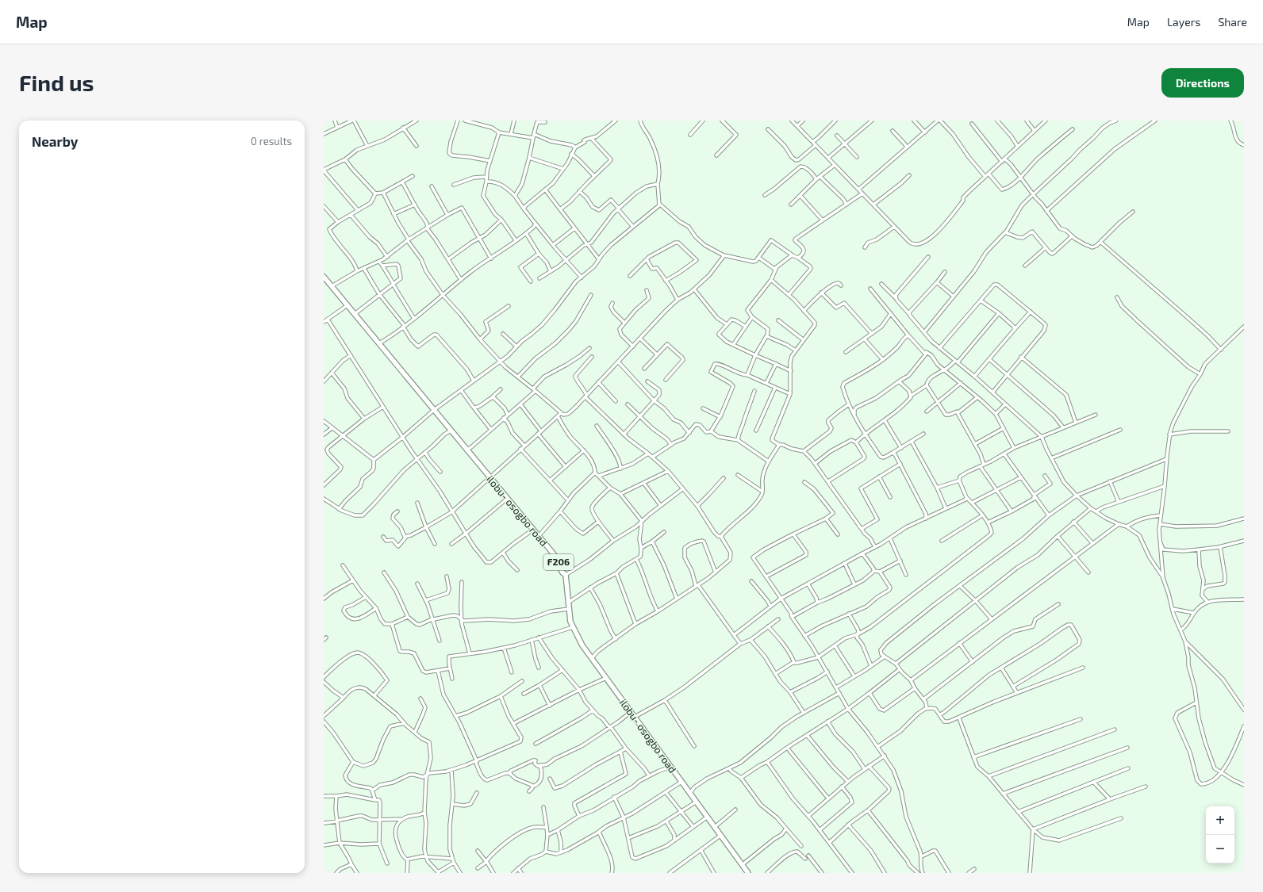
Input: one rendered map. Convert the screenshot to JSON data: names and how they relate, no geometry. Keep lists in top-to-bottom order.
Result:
{
  "streets": {
    "main road": ["ilobu- osogbo road", "F206"]
  },
  "page": {
    "header": "Map",
    "nav": ["Map", "Layers", "Share"],
    "buttons": "Directions",
    "title": "Find us",
    "heading": ["Nearby", "0 results"],
    "map_buttons": ["+", "−"]
  }
}
